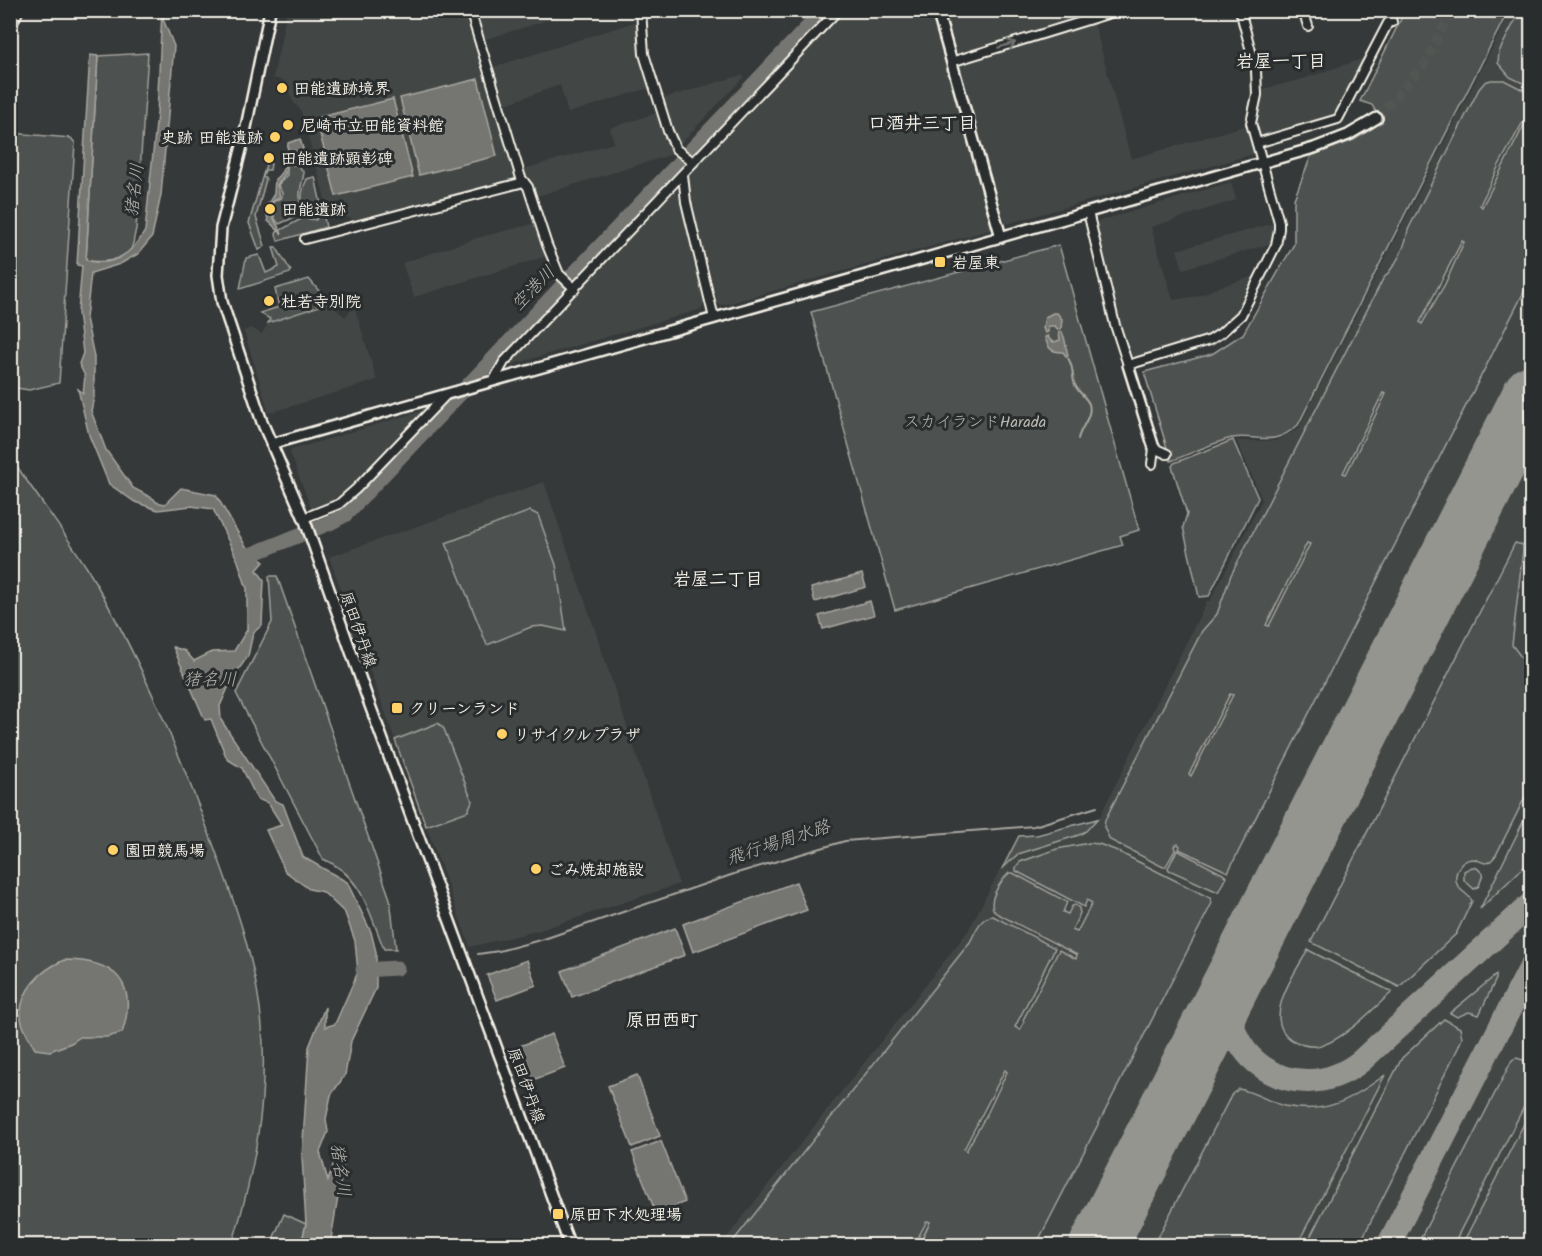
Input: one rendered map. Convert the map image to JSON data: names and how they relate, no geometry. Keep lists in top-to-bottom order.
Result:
{
  "streets": {
    "street": ["原田伊丹線"]
  },
  "districts": [
    "岩屋一丁目",
    "口酒井三丁目",
    "岩屋二丁目",
    "原田西町"
  ],
  "water": ["猪名川", "空港川", "飛行場周水路"],
  "parks": ["スカイランドHarada"],
  "places": {
    "other": [
      "田能遺跡境界",
      "尼崎市立田能資料館",
      "史跡 田能遺跡",
      "田能遺跡顕彰碑",
      "田能遺跡",
      "杜若寺別院",
      "リサイクルプラザ",
      "園田競馬場",
      "ごみ焼却施設"
    ],
    "transit": ["岩屋東", "クリーンランド", "原田下水処理場"]
  }
}
